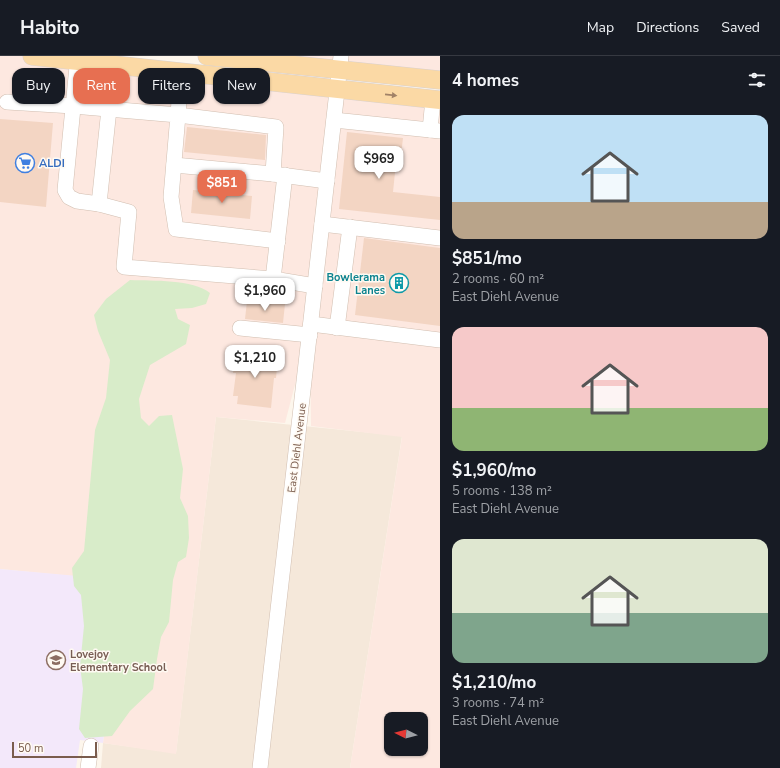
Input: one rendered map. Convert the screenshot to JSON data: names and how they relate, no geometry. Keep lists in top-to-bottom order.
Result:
{
  "streets": {
    "street": ["East Diehl Avenue"]
  },
  "places": {
    "supermarket": ["ALDI"],
    "building": ["Bowlerama Lanes"],
    "school or university": ["Lovejoy Elementary School"]
  },
  "scale_bar": "50 m",
  "north": "left",
  "page": {
    "header": "Habito",
    "nav": ["Map", "Directions", "Saved"],
    "heading": "4 homes",
    "chip": [
      "Buy",
      "Rent",
      "Filters",
      "New"
    ],
    "list": [
      {
        "name": "$851/mo",
        "note": "2 rooms · 60 m² · East Diehl Avenue"
      },
      {
        "name": "$1,960/mo",
        "note": "5 rooms · 138 m² · East Diehl Avenue"
      },
      {
        "name": "$1,210/mo",
        "note": "3 rooms · 74 m² · East Diehl Avenue"
      }
    ],
    "price": [
      "$969",
      "$851",
      "$1,960",
      "$1,210"
    ],
    "scale": "50 m"
  }
}
